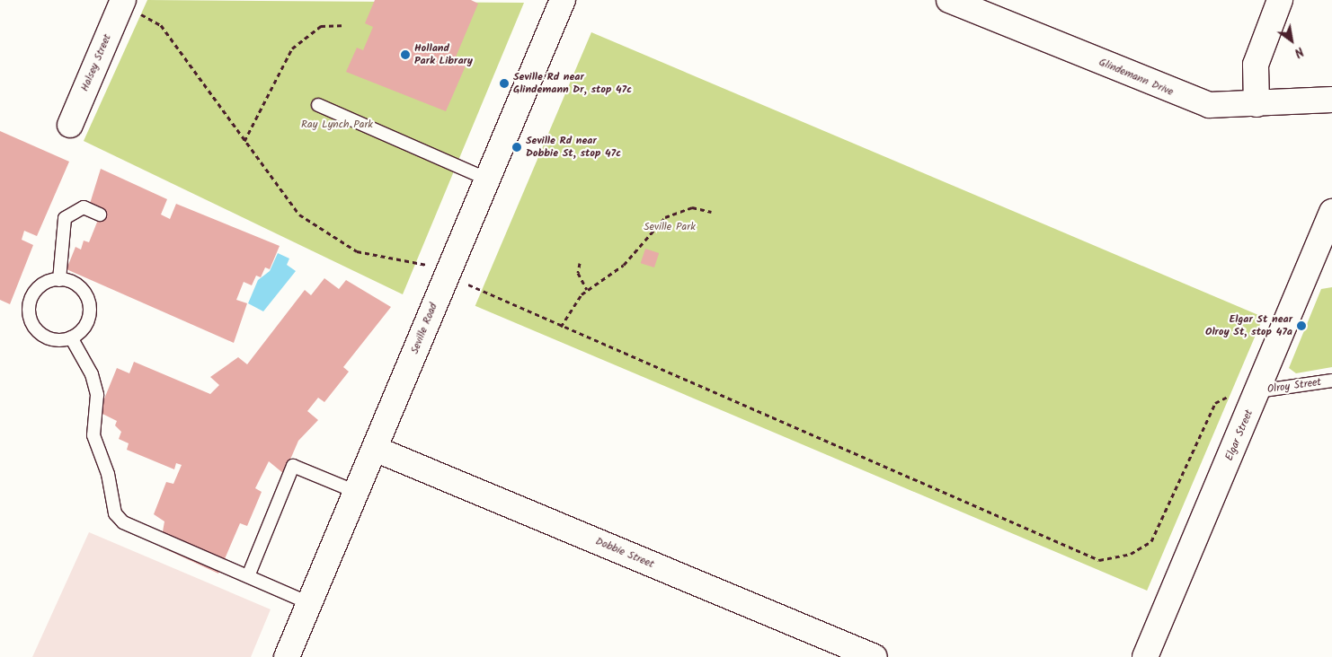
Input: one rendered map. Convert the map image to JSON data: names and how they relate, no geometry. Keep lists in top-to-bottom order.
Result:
{
  "streets": {
    "street": [
      "Halsey Street",
      "Glindemann Drive",
      "Seville Road",
      "Elgar Street",
      "Dobbie Street"
    ],
    "lane": ["Olroy Street"]
  },
  "crossings": [
    ["Seville Road", "Dobbie Street"],
    ["Olroy Street", "Elgar Street"]
  ],
  "parks": ["Ray Lynch Park", "Seville Park"],
  "places": [
    "Holland Park Library",
    "Seville Rd near Glindemann Dr, stop 47c",
    "Seville Rd near Dobbie St, stop 47c",
    "Elgar St near Olroy St, stop 47a"
  ],
  "north": "bottom right"
}
